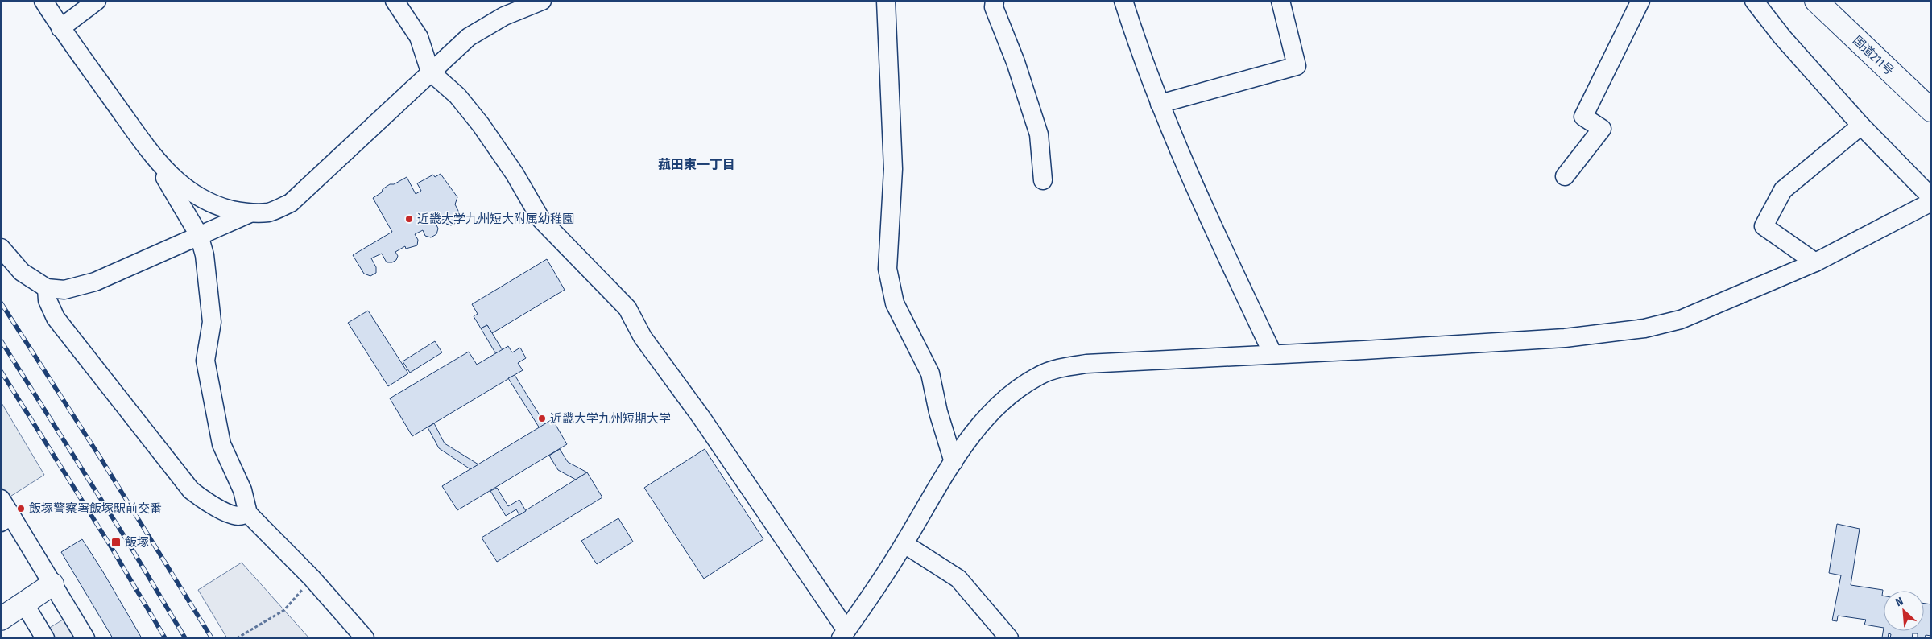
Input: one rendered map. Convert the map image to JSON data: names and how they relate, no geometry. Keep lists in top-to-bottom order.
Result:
{
  "streets": {
    "main road": ["国道211号"]
  },
  "districts": ["菰田東一丁目"],
  "places": {
    "other": ["近畿大学九州短大附属幼稚園", "近畿大学九州短期大学", "飯塚警察署飯塚駅前交番"],
    "transit": ["飯塚"]
  },
  "north": "top left"
}
